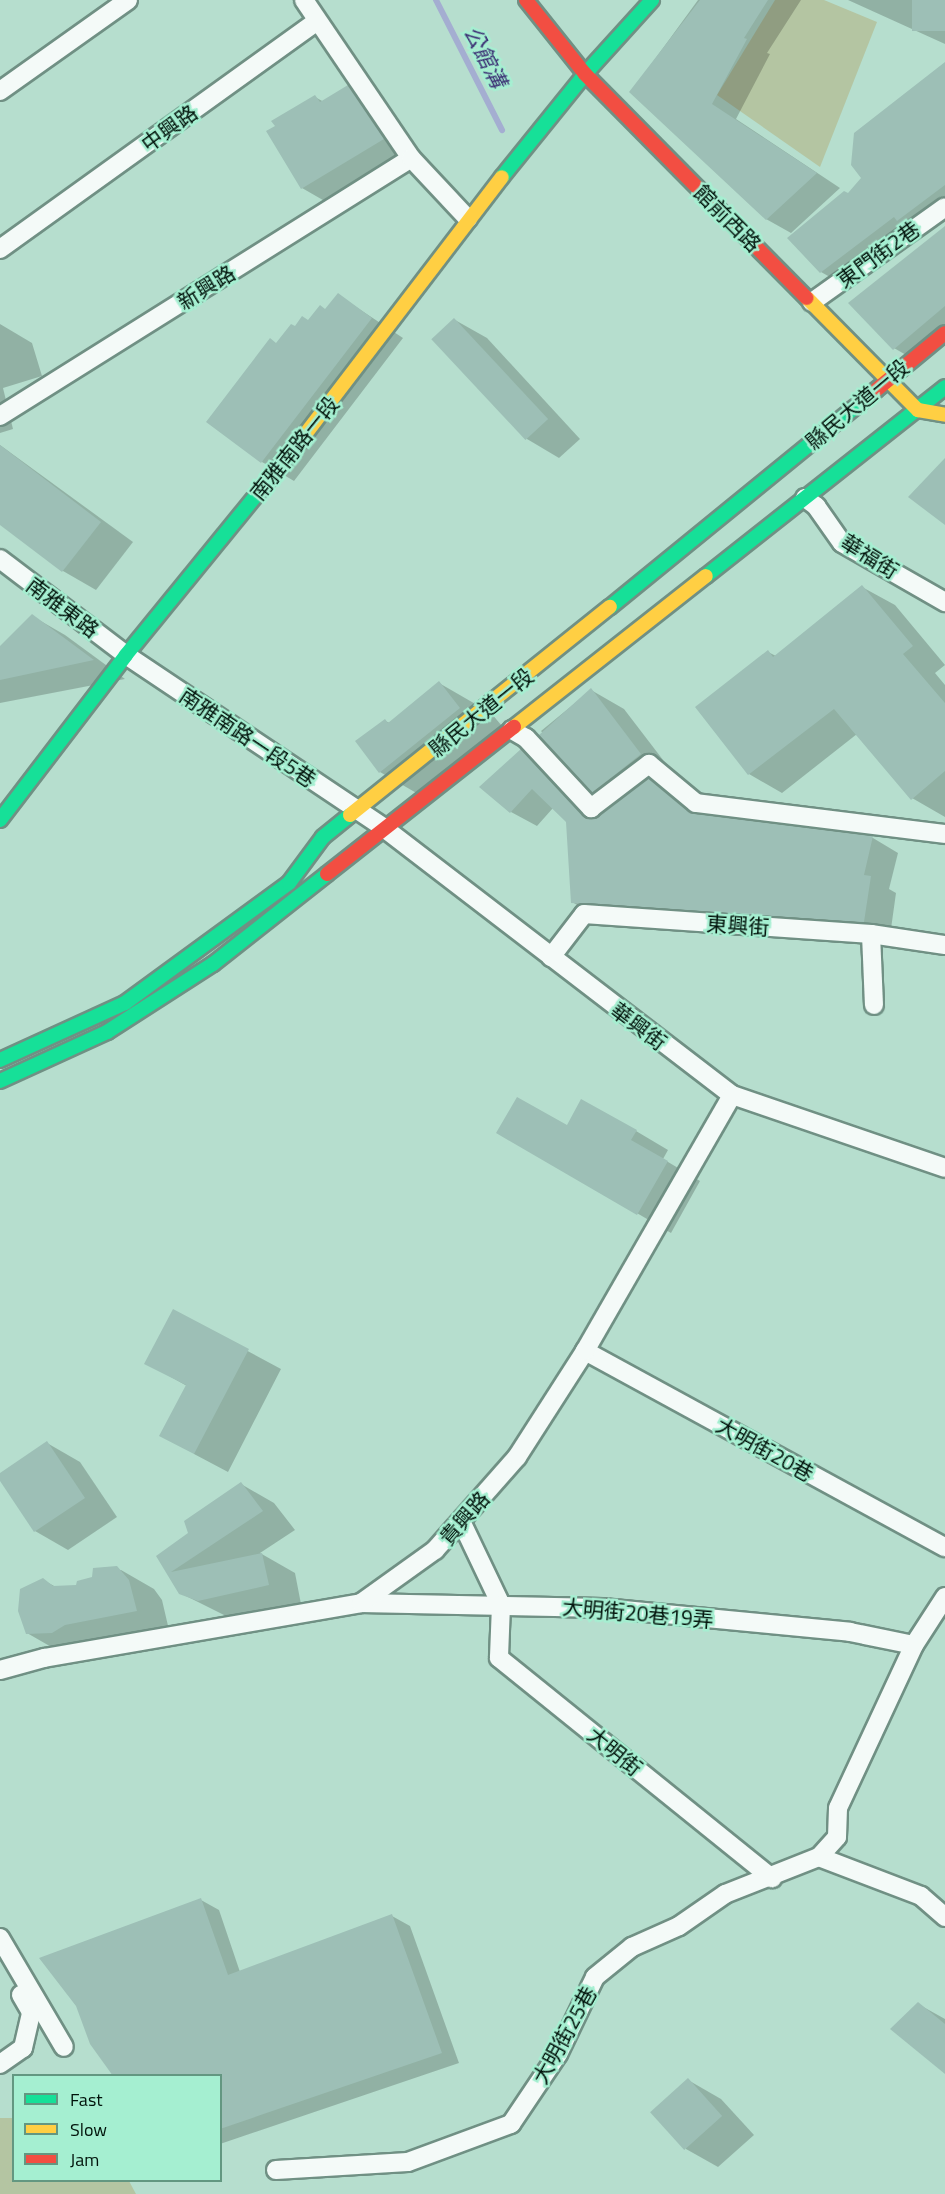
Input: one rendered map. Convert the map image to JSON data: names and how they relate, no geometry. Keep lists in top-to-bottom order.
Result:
{
  "streets": {
    "main road": ["館前西路", "縣民大道一段", "南雅南路一段"],
    "street": [
      "中興路",
      "東門街2巷",
      "新興路",
      "華福街",
      "南雅東路",
      "南雅南路一段5巷",
      "東興街",
      "華興街",
      "大明街20巷",
      "貴興路",
      "大明街20巷19弄",
      "大明街",
      "大明街25巷"
    ]
  },
  "crossings": [
    ["館前西路", "東門街2巷"],
    ["館前西路", "縣民大道一段"],
    ["館前西路", "南雅南路一段"],
    ["縣民大道一段", "華福街"],
    ["縣民大道一段", "南雅南路一段5巷"],
    ["縣民大道一段", "華興街"],
    ["南雅南路一段", "南雅東路"],
    ["南雅南路一段", "南雅南路一段5巷"],
    ["南雅東路", "南雅南路一段5巷"],
    ["南雅南路一段5巷", "華興街"],
    ["東興街", "華興街"],
    ["華興街", "貴興路"],
    ["大明街20巷", "貴興路"],
    ["貴興路", "大明街20巷19弄"],
    ["大明街20巷19弄", "大明街"],
    ["大明街", "大明街25巷"]
  ],
  "water": ["公館溝"],
  "legend": ["Fast", "Slow", "Jam"]
}
